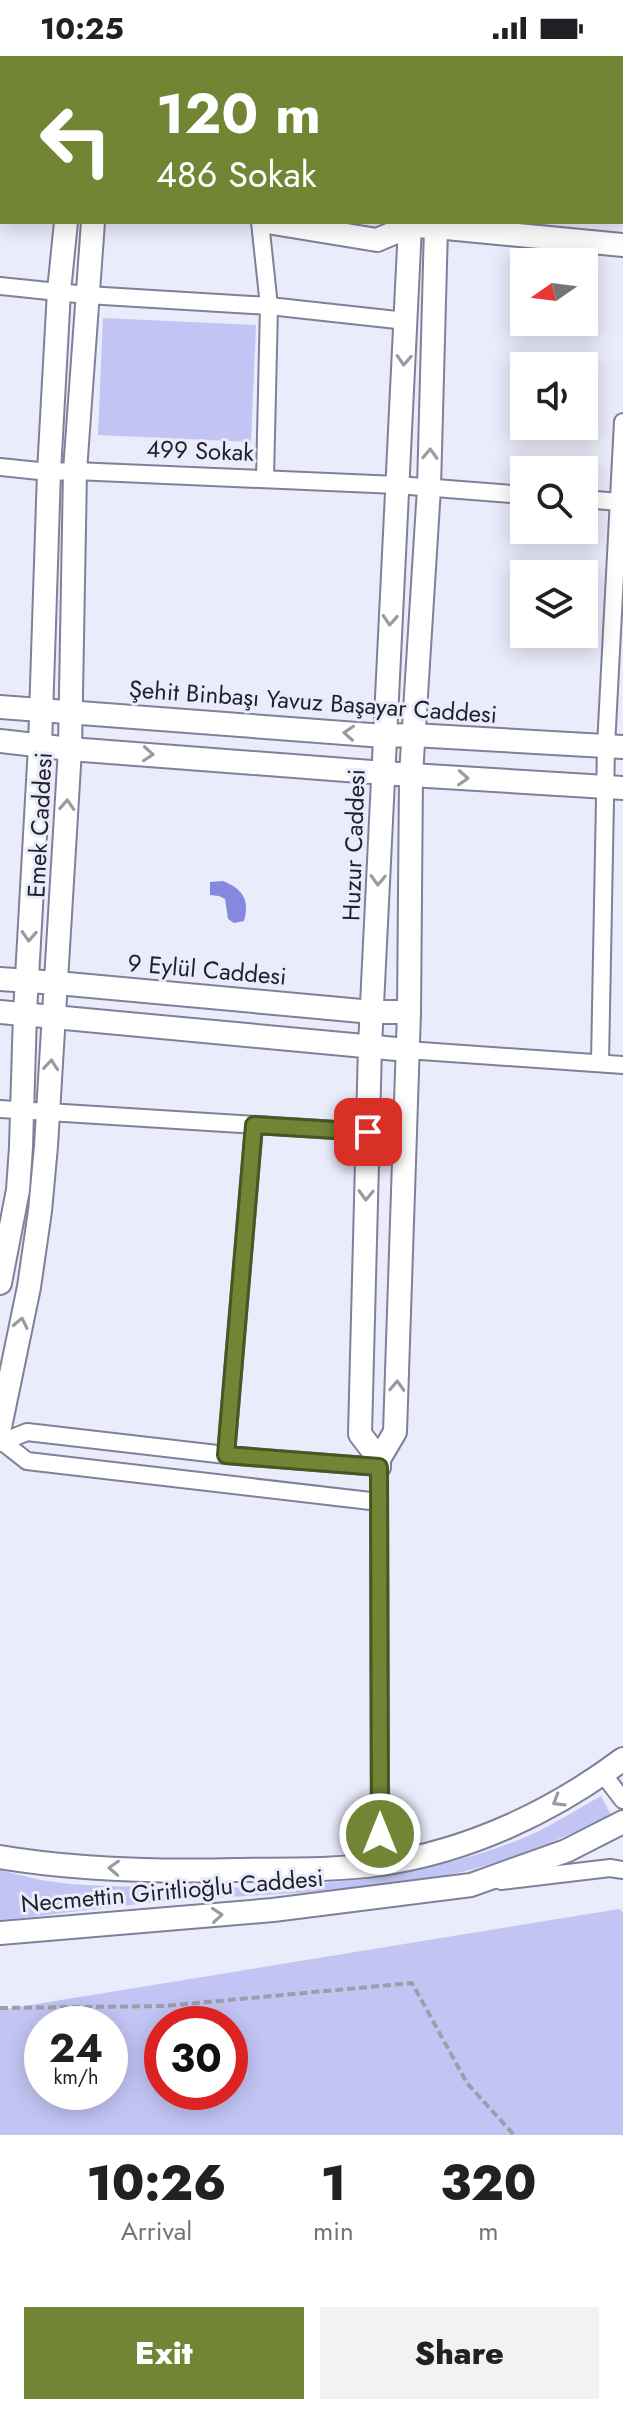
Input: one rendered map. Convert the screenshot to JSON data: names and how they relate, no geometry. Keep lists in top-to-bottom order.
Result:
{
  "streets": {
    "street": [
      "499 Sokak",
      "Şehit Binbaşı Yavuz Başayar Caddesi",
      "Emek Caddesi",
      "Huzur Caddesi",
      "9 Eylül Caddesi",
      "Necmettin Giritlioğlu Caddesi"
    ]
  },
  "crossings": [
    ["499 Sokak", "Emek Caddesi"],
    ["499 Sokak", "Huzur Caddesi"],
    ["Şehit Binbaşı Yavuz Başayar Caddesi", "Emek Caddesi"],
    ["Şehit Binbaşı Yavuz Başayar Caddesi", "Huzur Caddesi"],
    ["Emek Caddesi", "9 Eylül Caddesi"],
    ["Huzur Caddesi", "9 Eylül Caddesi"]
  ],
  "north": "left",
  "page": {
    "status": "10:25",
    "turn": ["120 m", "486 Sokak"],
    "speed": "24 km/h",
    "limit": "30",
    "eta": [
      "10:26",
      "Arrival",
      "1",
      "min",
      "320",
      "m"
    ],
    "buttons": ["Exit", "Share"]
  }
}
